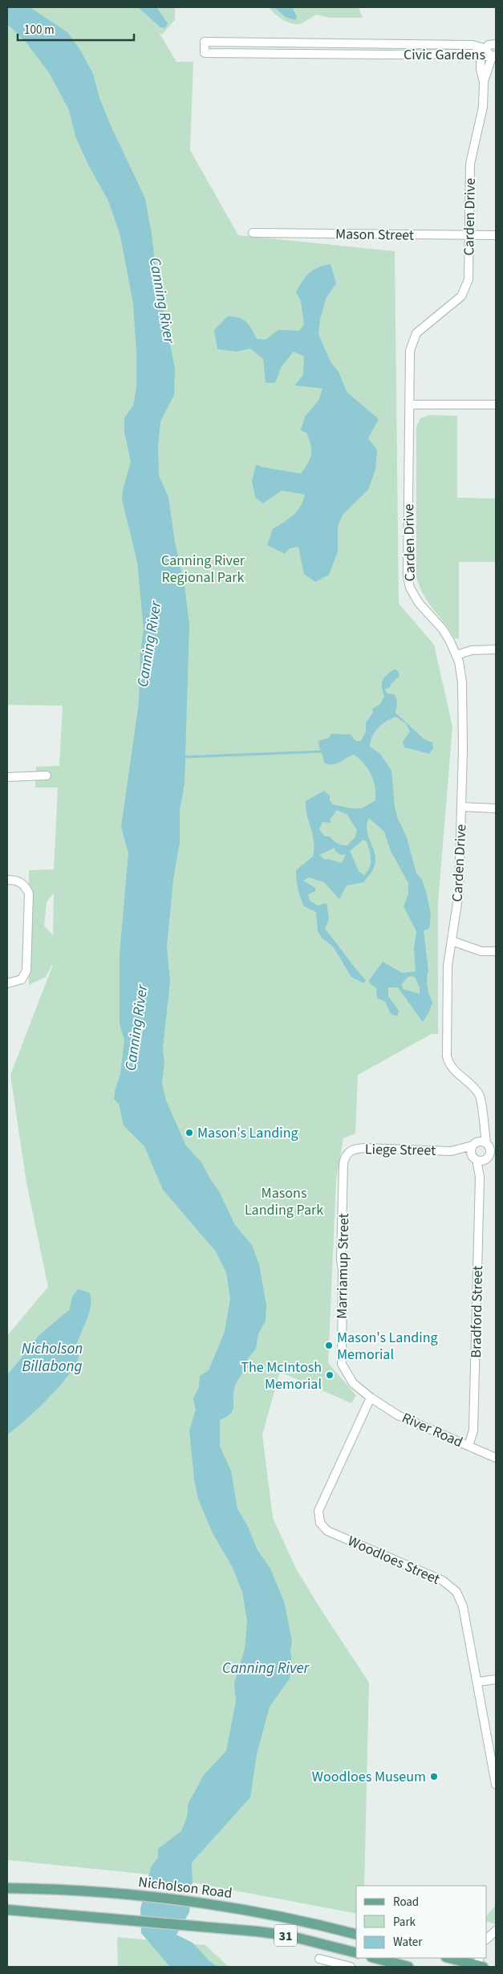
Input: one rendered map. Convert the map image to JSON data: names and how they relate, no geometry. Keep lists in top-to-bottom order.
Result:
{
  "streets": {
    "main road": ["Nicholson Road", "31"],
    "street": [
      "Civic Gardens",
      "Carden Drive",
      "Mason Street",
      "Liege Street",
      "Marriamup Street",
      "Bradford Street",
      "River Road",
      "Woodloes Street"
    ]
  },
  "crossings": [
    ["Civic Gardens", "Carden Drive"],
    ["Carden Drive", "Mason Street"],
    ["Carden Drive", "Liege Street"],
    ["Carden Drive", "Bradford Street"],
    ["Liege Street", "Marriamup Street"],
    ["Liege Street", "Bradford Street"],
    ["Marriamup Street", "River Road"],
    ["Marriamup Street", "Woodloes Street"],
    ["Bradford Street", "River Road"],
    ["River Road", "Woodloes Street"]
  ],
  "water": ["Canning River", "Nicholson Billabong"],
  "parks": ["Canning River Regional Park", "Masons Landing Park"],
  "places": [
    "Mason's Landing",
    "Mason's Landing Memorial",
    "The McIntosh Memorial",
    "Woodloes Museum"
  ],
  "legend": ["Road", "Park", "Water"],
  "scale_bar": "100 m"
}
